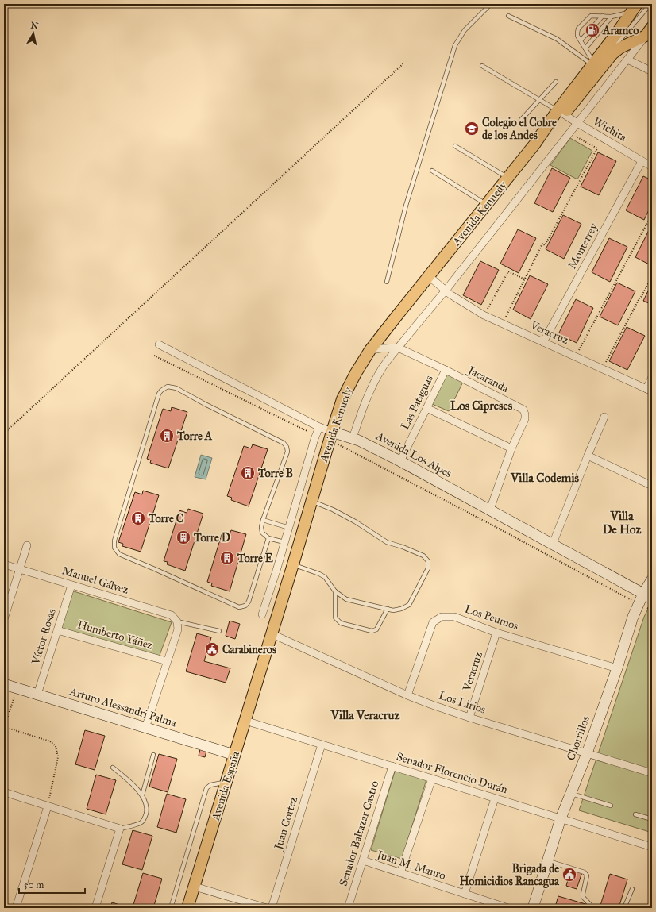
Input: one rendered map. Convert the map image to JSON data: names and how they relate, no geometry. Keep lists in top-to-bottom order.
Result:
{
  "streets": {
    "main road": ["Avenida Kennedy", "Avenida España"],
    "street": [
      "Wichita",
      "Monterrey",
      "Veracruz",
      "Jacaranda",
      "Las Pataguas",
      "Avenida Los Alpes",
      "Manuel Gálvez",
      "Los Peumos",
      "Humberto Yáñez",
      "Víctor Rosas",
      "Los Lirios",
      "Arturo Alessandri Palma",
      "Chorrillos",
      "Senador Florencio Durán",
      "Juan Cortez",
      "Senador Baltazar Castro",
      "Juan M. Mauro"
    ]
  },
  "crossings": [
    ["Wichita", "Avenida Kennedy"],
    ["Wichita", "Monterrey"],
    ["Avenida Kennedy", "Veracruz"],
    ["Avenida Kennedy", "Jacaranda"],
    ["Avenida Kennedy", "Avenida Los Alpes"],
    ["Avenida Kennedy", "Los Lirios"],
    ["Avenida Kennedy", "Avenida España"],
    ["Monterrey", "Veracruz"],
    ["Veracruz", "Los Peumos"],
    ["Veracruz", "Los Lirios"],
    ["Jacaranda", "Las Pataguas"],
    ["Jacaranda", "Avenida Los Alpes"],
    ["Las Pataguas", "Avenida Los Alpes"],
    ["Avenida Los Alpes", "Chorrillos"],
    ["Manuel Gálvez", "Víctor Rosas"],
    ["Los Peumos", "Los Lirios"],
    ["Los Peumos", "Chorrillos"],
    ["Humberto Yáñez", "Víctor Rosas"],
    ["Víctor Rosas", "Arturo Alessandri Palma"],
    ["Los Lirios", "Chorrillos"],
    ["Arturo Alessandri Palma", "Avenida España"],
    ["Chorrillos", "Senador Florencio Durán"],
    ["Senador Florencio Durán", "Avenida España"],
    ["Senador Florencio Durán", "Juan Cortez"],
    ["Senador Florencio Durán", "Senador Baltazar Castro"],
    ["Senador Baltazar Castro", "Juan M. Mauro"]
  ],
  "districts": [
    "Los Cipreses",
    "Villa Codemis",
    "Villa De Hoz",
    "Villa Veracruz"
  ],
  "places": {
    "fuel station": ["Aramco"],
    "school or university": ["Colegio el Cobre de los Andes"],
    "building": [
      "Torre A",
      "Torre B",
      "Torre C",
      "Torre D",
      "Torre E"
    ],
    "public building": ["Carabineros", "Brigada de Homicidios Rancagua"]
  },
  "scale_bar": "50 m",
  "north": "top"
}
